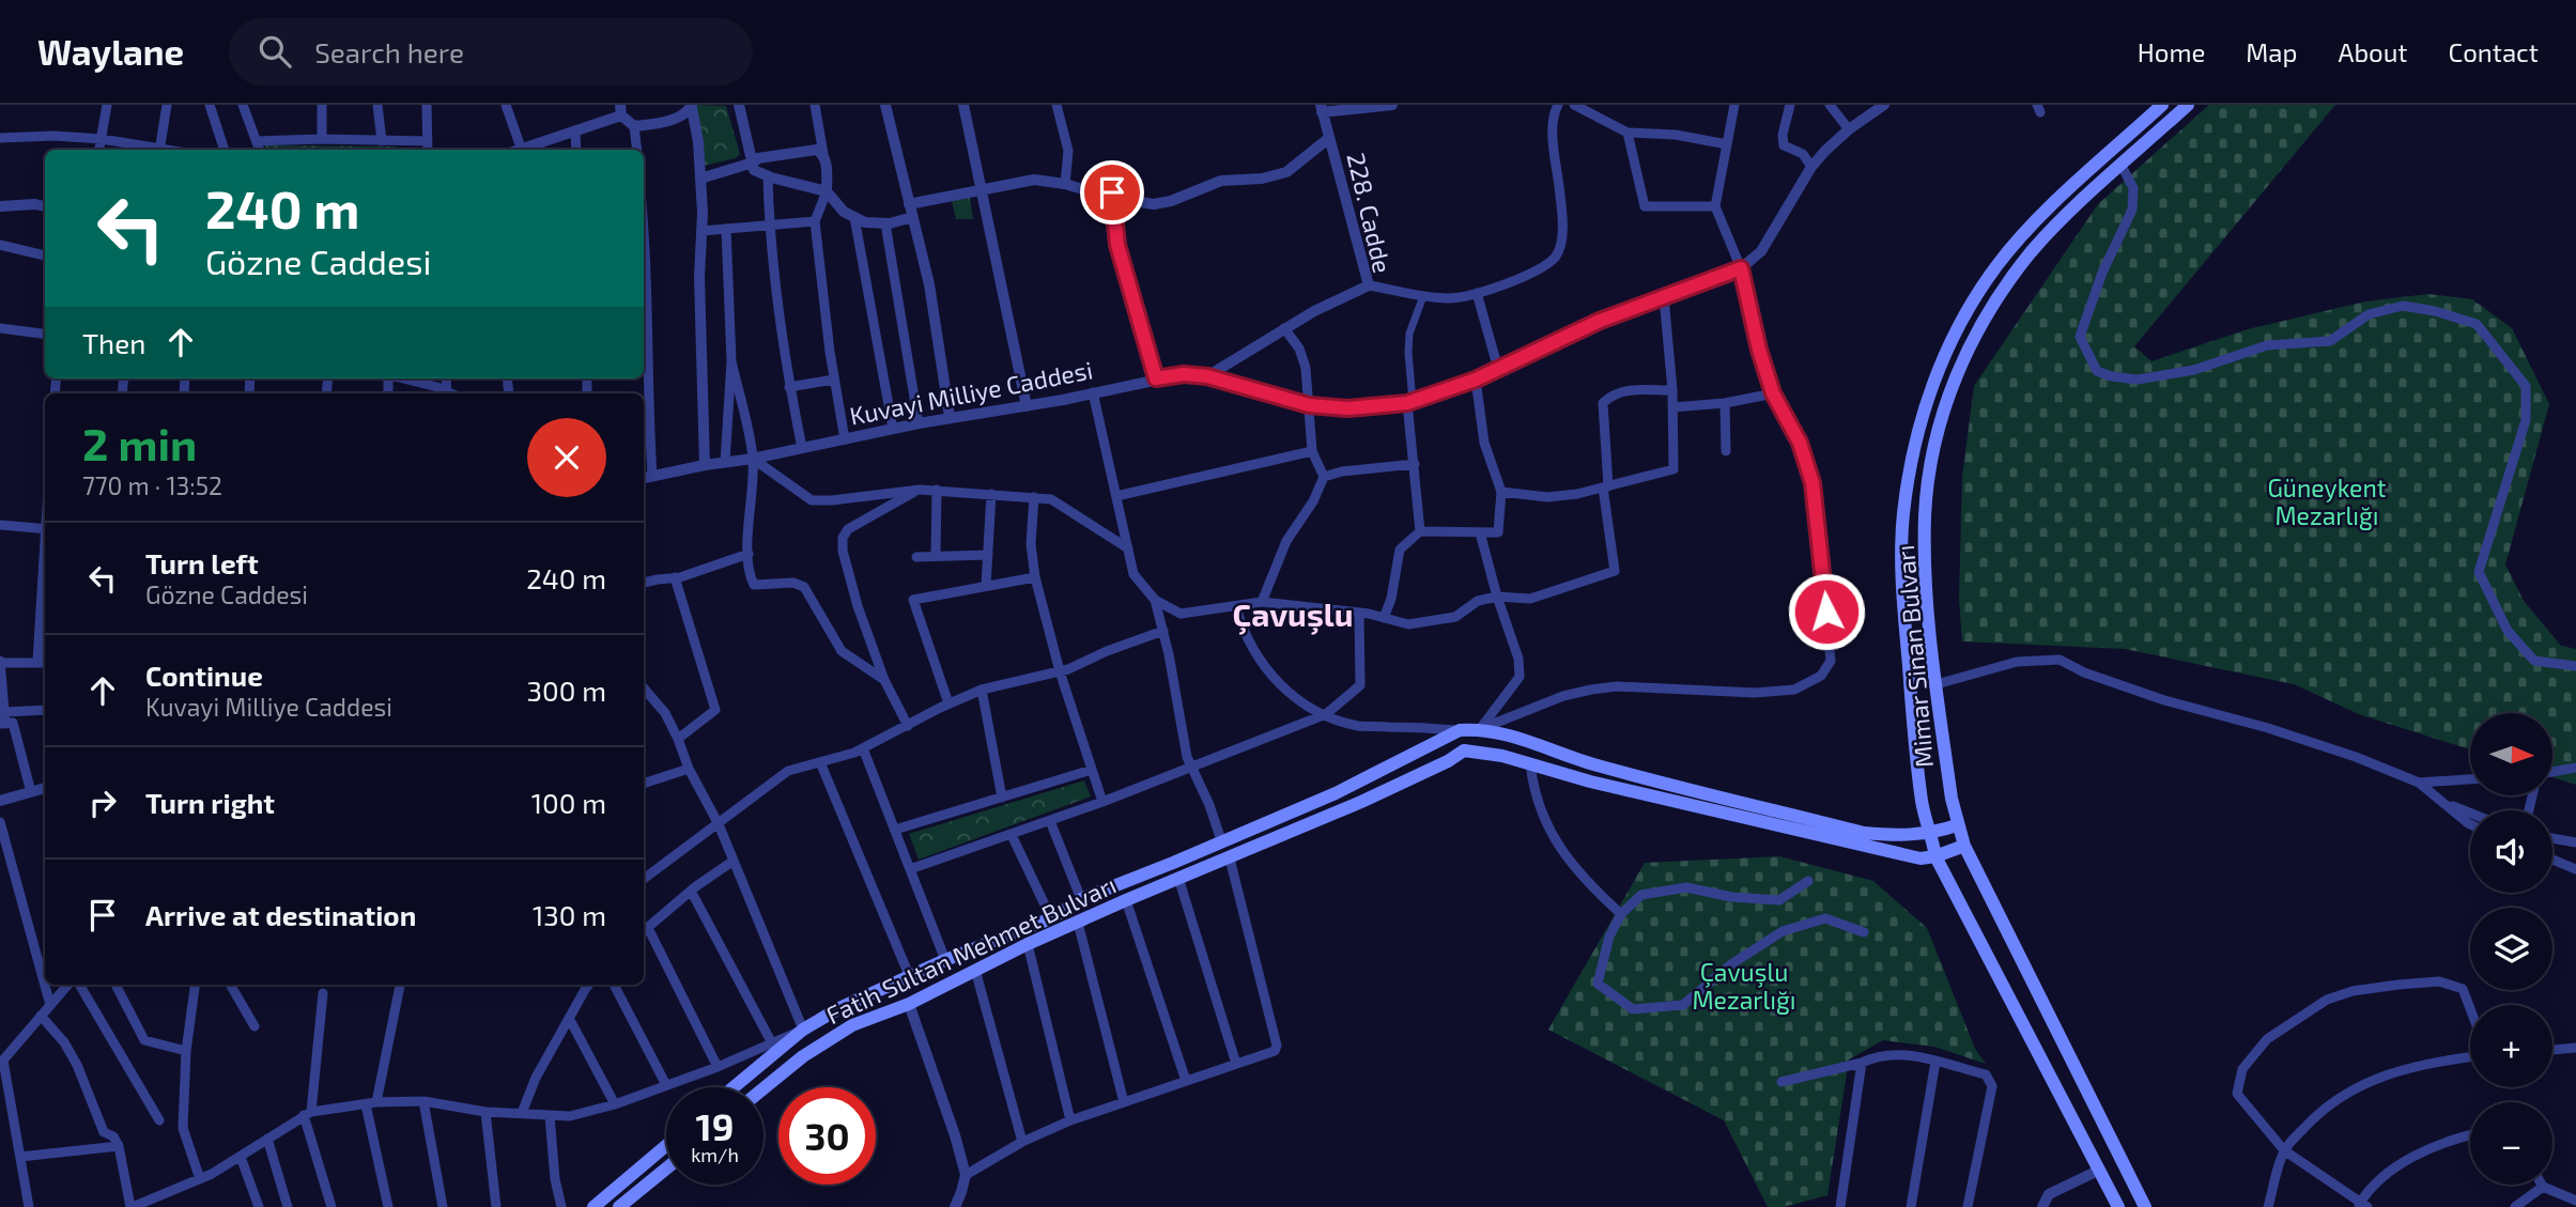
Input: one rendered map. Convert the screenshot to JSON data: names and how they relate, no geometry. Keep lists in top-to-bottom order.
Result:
{
  "streets": {
    "main road": ["Mimar Sinan Bulvarı", "Fatih Sultan Mehmet Bulvarı"],
    "street": ["228. Cadde", "Kuvayi Milliye Caddesi"]
  },
  "crossings": [
    ["228. Cadde", "Kuvayi Milliye Caddesi"],
    ["Mimar Sinan Bulvarı", "Fatih Sultan Mehmet Bulvarı"]
  ],
  "districts": ["Çavuşlu"],
  "parks": ["Güneykent Mezarlığı", "Çavuşlu Mezarlığı"],
  "north": "right",
  "page": {
    "header": "Waylane",
    "search": "Search here",
    "nav": [
      "Home",
      "Map",
      "About",
      "Contact"
    ],
    "turn": ["240 m", "Gözne Caddesi"],
    "then": "Then",
    "heading": ["2 min", "770 m · 13:52"],
    "list": [
      {
        "name": "Turn left",
        "note": "Gözne Caddesi",
        "value": "240 m"
      },
      {
        "name": "Continue",
        "note": "Kuvayi Milliye Caddesi",
        "value": "300 m"
      },
      {
        "name": "Turn right",
        "value": "100 m"
      },
      {
        "name": "Arrive at destination",
        "value": "130 m"
      }
    ],
    "map_buttons": ["+", "−"],
    "speed": "19 km/h",
    "limit": "30"
  }
}
